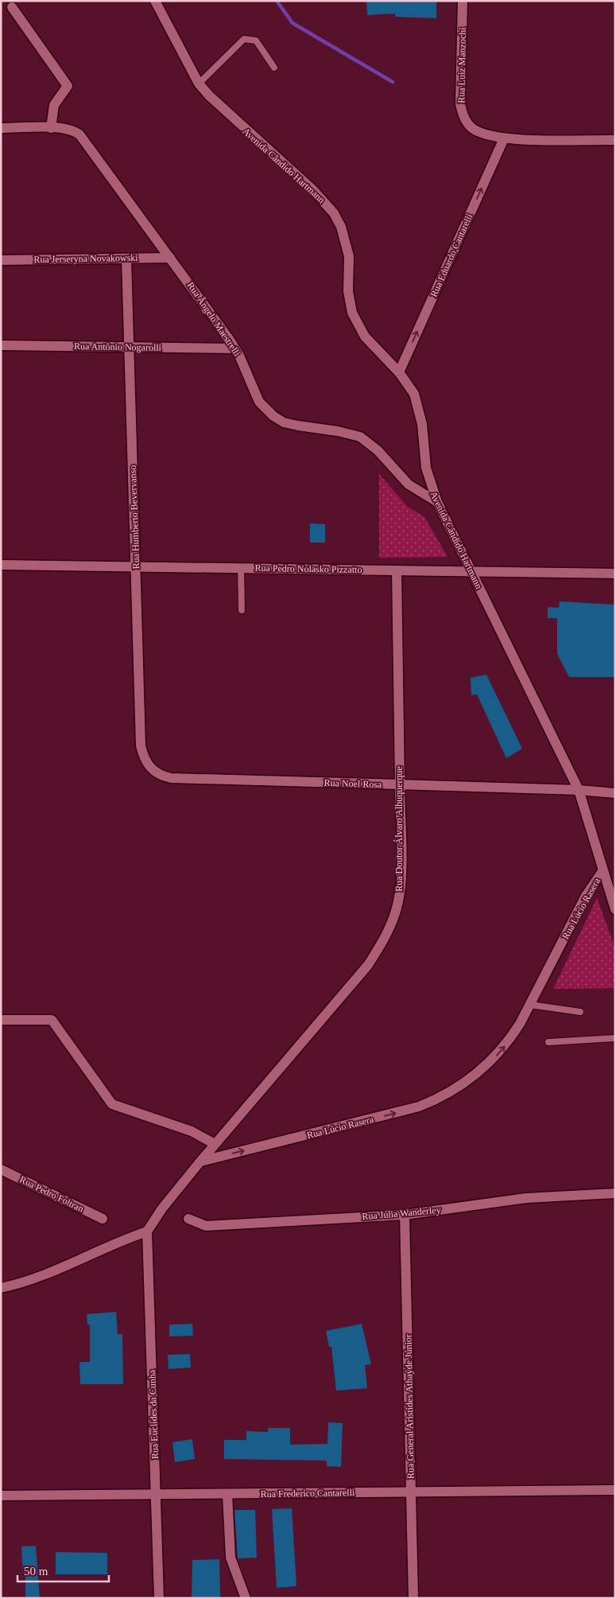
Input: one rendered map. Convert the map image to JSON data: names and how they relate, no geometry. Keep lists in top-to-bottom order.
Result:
{
  "streets": {
    "street": [
      "Rua Luiz Manzochi",
      "Avenida Cândido Hartmann",
      "Rua Eduardo Cantarelli",
      "Rua Jerseryna Novakowski",
      "Rua Ângelo Maestrelli",
      "Rua Antônio Nogarolli",
      "Rua Humberto Bevervanso",
      "Rua Pedro Nolasko Pizzatto",
      "Rua Noel Rosa",
      "Rua Doutor Álvaro Albuquerque",
      "Rua Lúcio Rasera",
      "Rua Pedro Foltran",
      "Rua Júlia Wanderley",
      "Rua General Aristides Athaýde Júnior",
      "Rua Euclides da Cunha",
      "Rua Frederico Cantarelli"
    ]
  },
  "crossings": [
    ["Rua Luiz Manzochi", "Rua Eduardo Cantarelli"],
    ["Avenida Cândido Hartmann", "Rua Eduardo Cantarelli"],
    ["Avenida Cândido Hartmann", "Rua Ângelo Maestrelli"],
    ["Avenida Cândido Hartmann", "Rua Pedro Nolasko Pizzatto"],
    ["Avenida Cândido Hartmann", "Rua Noel Rosa"],
    ["Avenida Cândido Hartmann", "Rua Lúcio Rasera"],
    ["Rua Jerseryna Novakowski", "Rua Ângelo Maestrelli"],
    ["Rua Jerseryna Novakowski", "Rua Humberto Bevervanso"],
    ["Rua Ângelo Maestrelli", "Rua Antônio Nogarolli"],
    ["Rua Antônio Nogarolli", "Rua Humberto Bevervanso"],
    ["Rua Humberto Bevervanso", "Rua Pedro Nolasko Pizzatto"],
    ["Rua Humberto Bevervanso", "Rua Noel Rosa"],
    ["Rua Pedro Nolasko Pizzatto", "Rua Doutor Álvaro Albuquerque"],
    ["Rua Noel Rosa", "Rua Doutor Álvaro Albuquerque"],
    ["Rua Doutor Álvaro Albuquerque", "Rua Lúcio Rasera"],
    ["Rua Júlia Wanderley", "Rua General Aristides Athaýde Júnior"],
    ["Rua General Aristides Athaýde Júnior", "Rua Frederico Cantarelli"],
    ["Rua Euclides da Cunha", "Rua Frederico Cantarelli"]
  ],
  "one_way": ["Rua Eduardo Cantarelli", "Rua Lúcio Rasera"],
  "scale_bar": "50 m"
}
